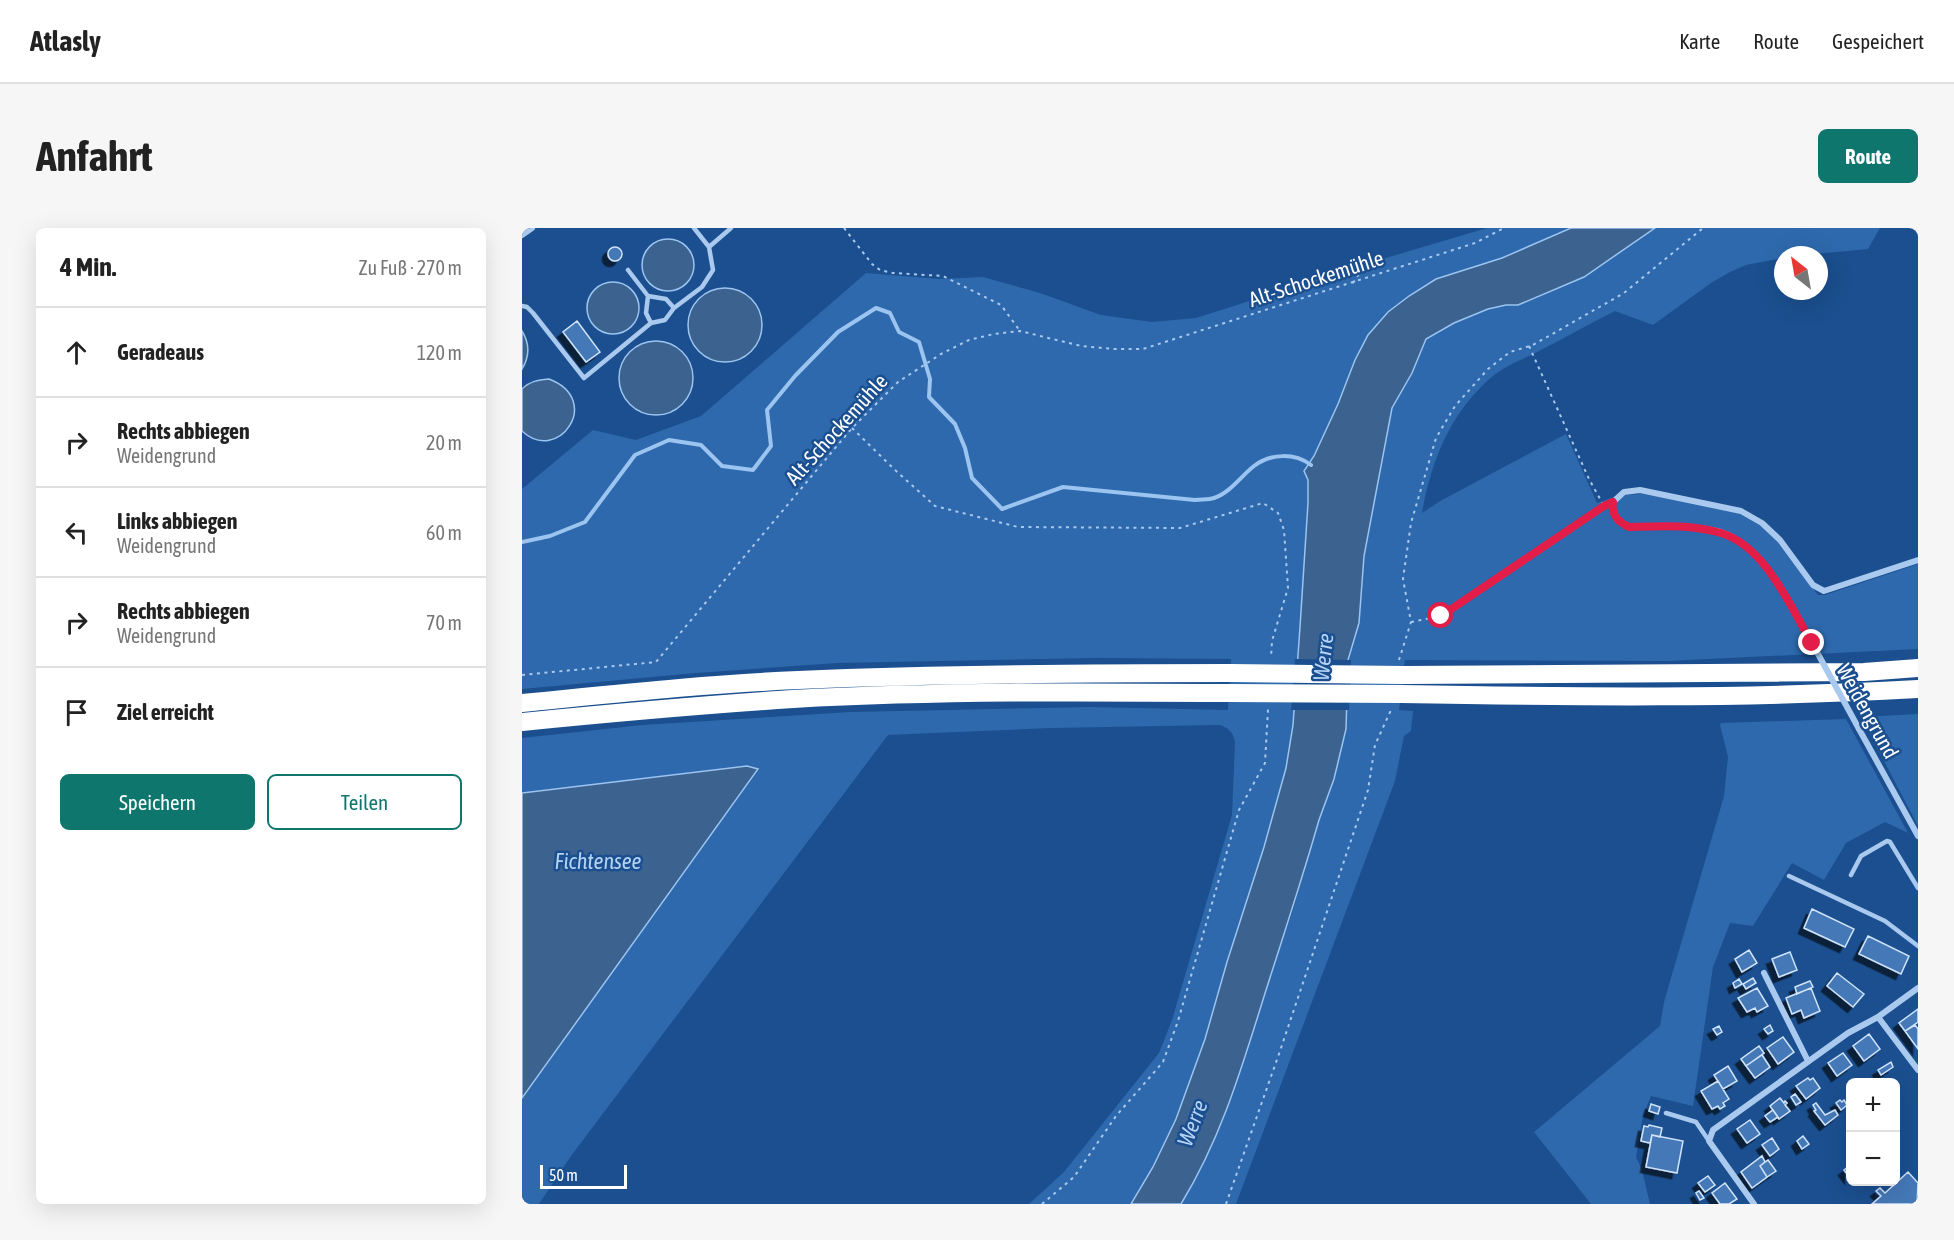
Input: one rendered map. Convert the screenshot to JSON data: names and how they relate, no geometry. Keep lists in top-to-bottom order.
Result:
{
  "streets": {
    "street": ["Weidengrund"],
    "path": ["Alt-Schockemühle"]
  },
  "water": ["Werre", "Fichtensee"],
  "scale_bar": "50 m",
  "north": "top left",
  "page": {
    "header": "Atlasly",
    "nav": ["Karte", "Route", "Gespeichert"],
    "buttons": [
      "Route",
      ["Speichern", "Teilen"]
    ],
    "title": "Anfahrt",
    "heading": ["4 Min.", "Zu Fuß · 270 m"],
    "list": [
      ["Geradeaus", "120 m"],
      ["Rechts abbiegen", "Weidengrund", "20 m"],
      ["Links abbiegen", "Weidengrund", "60 m"],
      ["Rechts abbiegen", "Weidengrund", "70 m"],
      "Ziel erreicht"
    ],
    "map_buttons": ["+", "−"],
    "scale": "50 m"
  }
}
